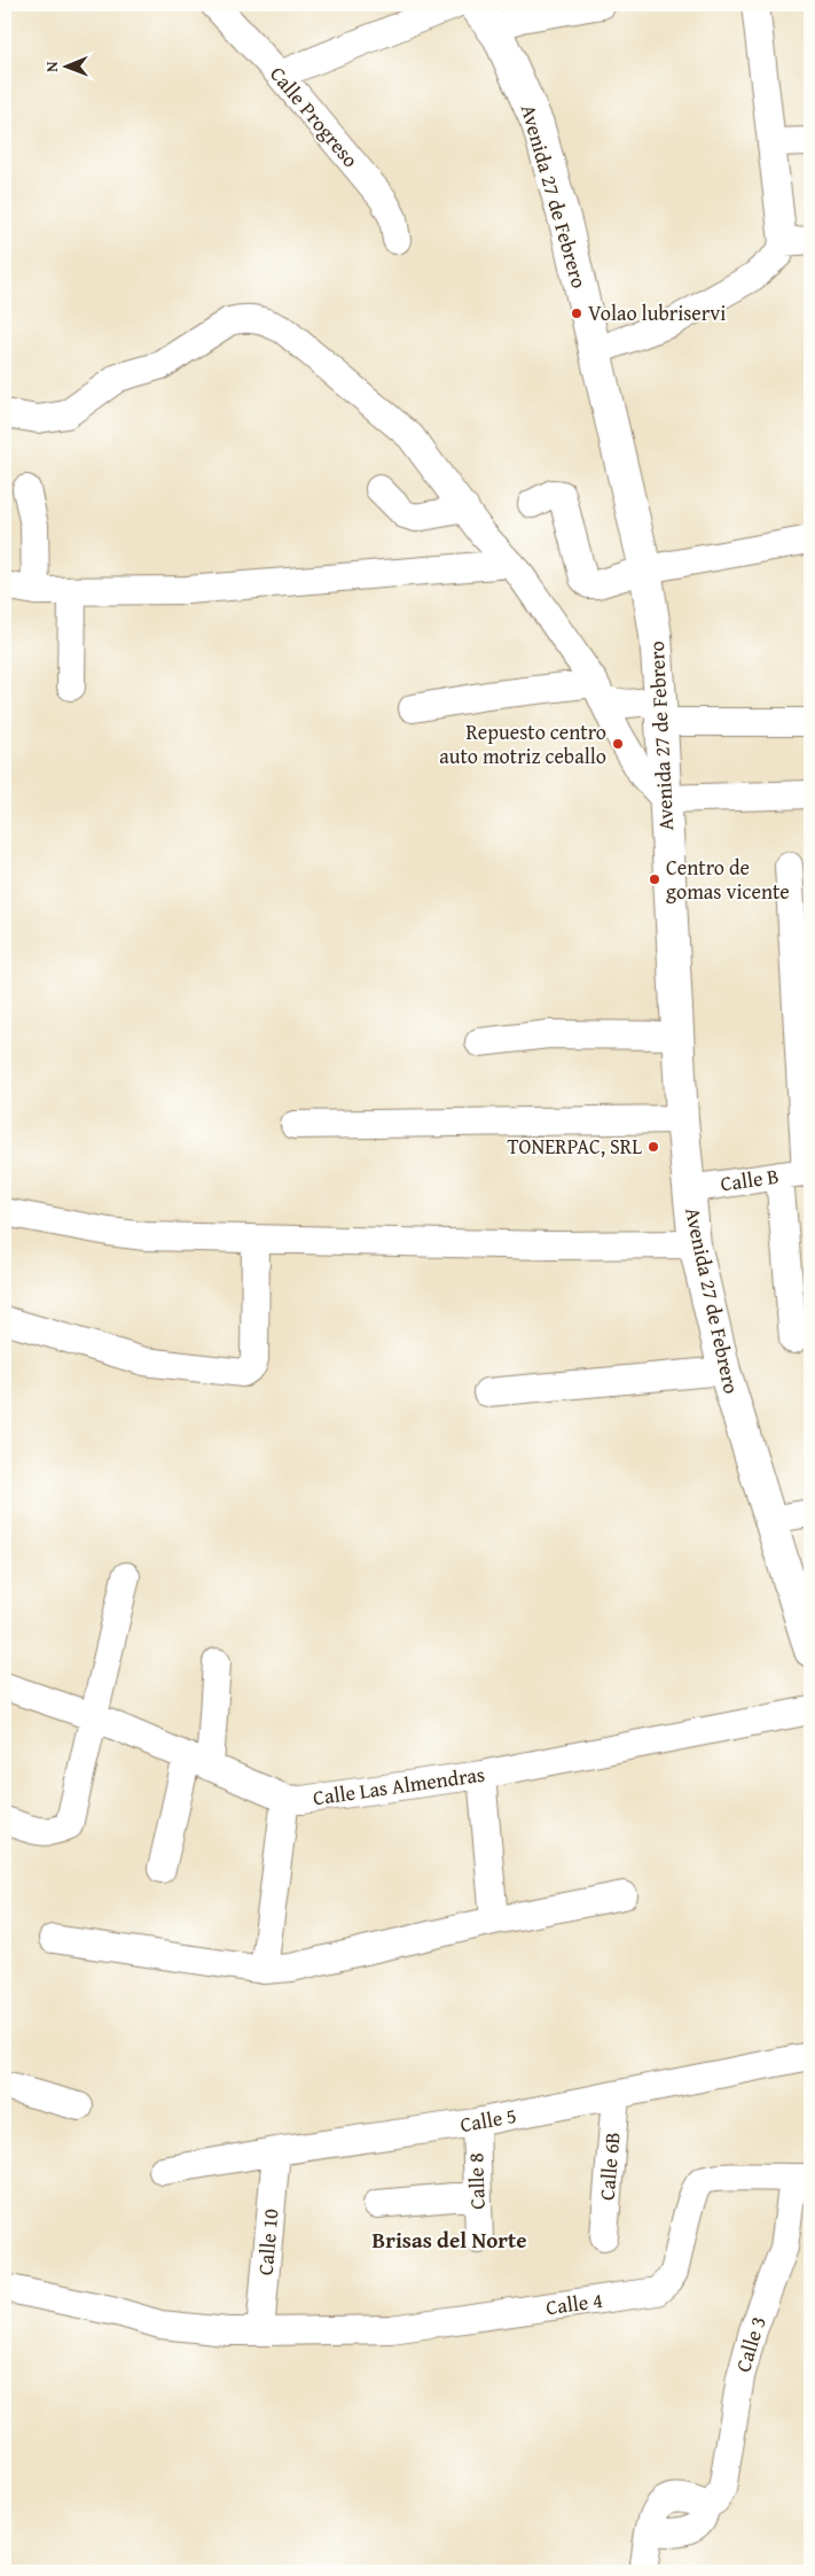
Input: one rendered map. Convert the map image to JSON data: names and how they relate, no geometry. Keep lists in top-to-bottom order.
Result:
{
  "streets": {
    "main road": ["Avenida 27 de Febrero"],
    "street": [
      "Calle Progreso",
      "Calle B",
      "Calle Las Almendras",
      "Calle 5",
      "Calle 6B",
      "Calle 8",
      "Calle 10",
      "Calle 4",
      "Calle 3"
    ]
  },
  "crossings": [
    ["Avenida 27 de Febrero", "Calle B"],
    ["Calle 5", "Calle 6B"],
    ["Calle 5", "Calle 8"],
    ["Calle 5", "Calle 10"],
    ["Calle 10", "Calle 4"],
    ["Calle 4", "Calle 3"]
  ],
  "districts": ["Brisas del Norte"],
  "places": [
    "Volao lubriservi",
    "Repuesto centro auto motriz ceballo",
    "Centro de gomas vicente",
    "TONERPAC, SRL"
  ],
  "north": "left"
}
